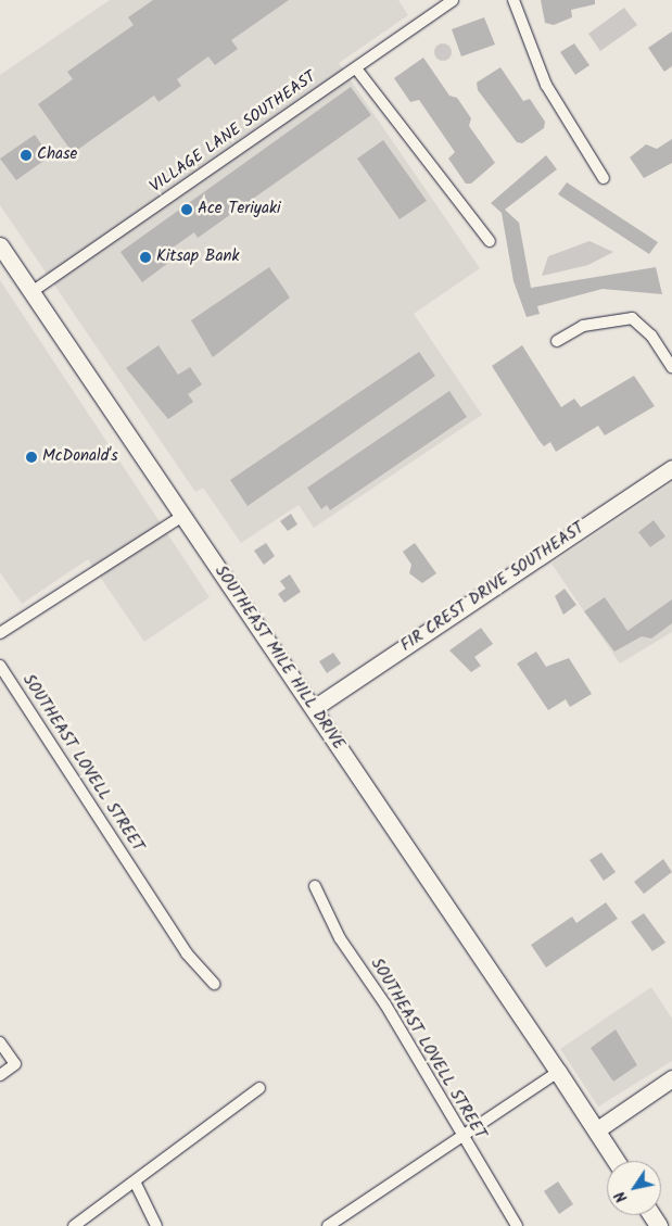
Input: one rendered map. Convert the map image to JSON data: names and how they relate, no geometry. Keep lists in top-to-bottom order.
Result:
{
  "streets": {
    "main road": ["FIR CREST DRIVE SOUTHEAST", "SOUTHEAST MILE HILL DRIVE"],
    "street": ["VILLAGE LANE SOUTHEAST", "SOUTHEAST LOVELL STREET"]
  },
  "crossings": [
    ["VILLAGE LANE SOUTHEAST", "SOUTHEAST MILE HILL DRIVE"],
    ["FIR CREST DRIVE SOUTHEAST", "SOUTHEAST MILE HILL DRIVE"]
  ],
  "places": [
    "Chase",
    "Ace Teriyaki",
    "Kitsap Bank",
    "McDonald's"
  ],
  "north": "bottom left"
}
